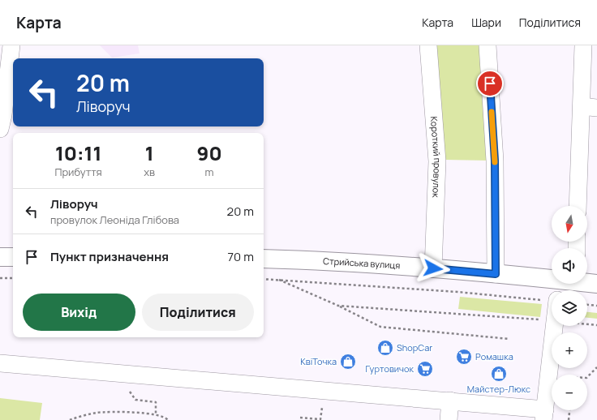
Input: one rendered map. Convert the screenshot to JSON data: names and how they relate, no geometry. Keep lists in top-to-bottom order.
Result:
{
  "streets": {
    "main road": ["Стрийська вулиця"],
    "street": ["Короткий провулок"]
  },
  "crossings": [
    ["Короткий провулок", "Стрийська вулиця"]
  ],
  "places": {
    "shop": ["ShopCar", "КвіТочка", "Майстер-Люкс"],
    "supermarket": ["Ромашка", "Гуртовичок"]
  },
  "north": "bottom",
  "page": {
    "header": "Карта",
    "nav": ["Карта", "Шари", "Поділитися"],
    "turn": ["20 m", "Ліворуч"],
    "eta": [
      "10:11",
      "Прибуття",
      "1",
      "хв",
      "90",
      "m"
    ],
    "list": [
      {
        "name": "Ліворуч",
        "note": "провулок Леоніда Глібова",
        "value": "20 m"
      },
      {
        "name": "Пункт призначення",
        "value": "70 m"
      }
    ],
    "map_buttons": ["+", "−"],
    "buttons": ["Вихід", "Поділитися"]
  }
}
